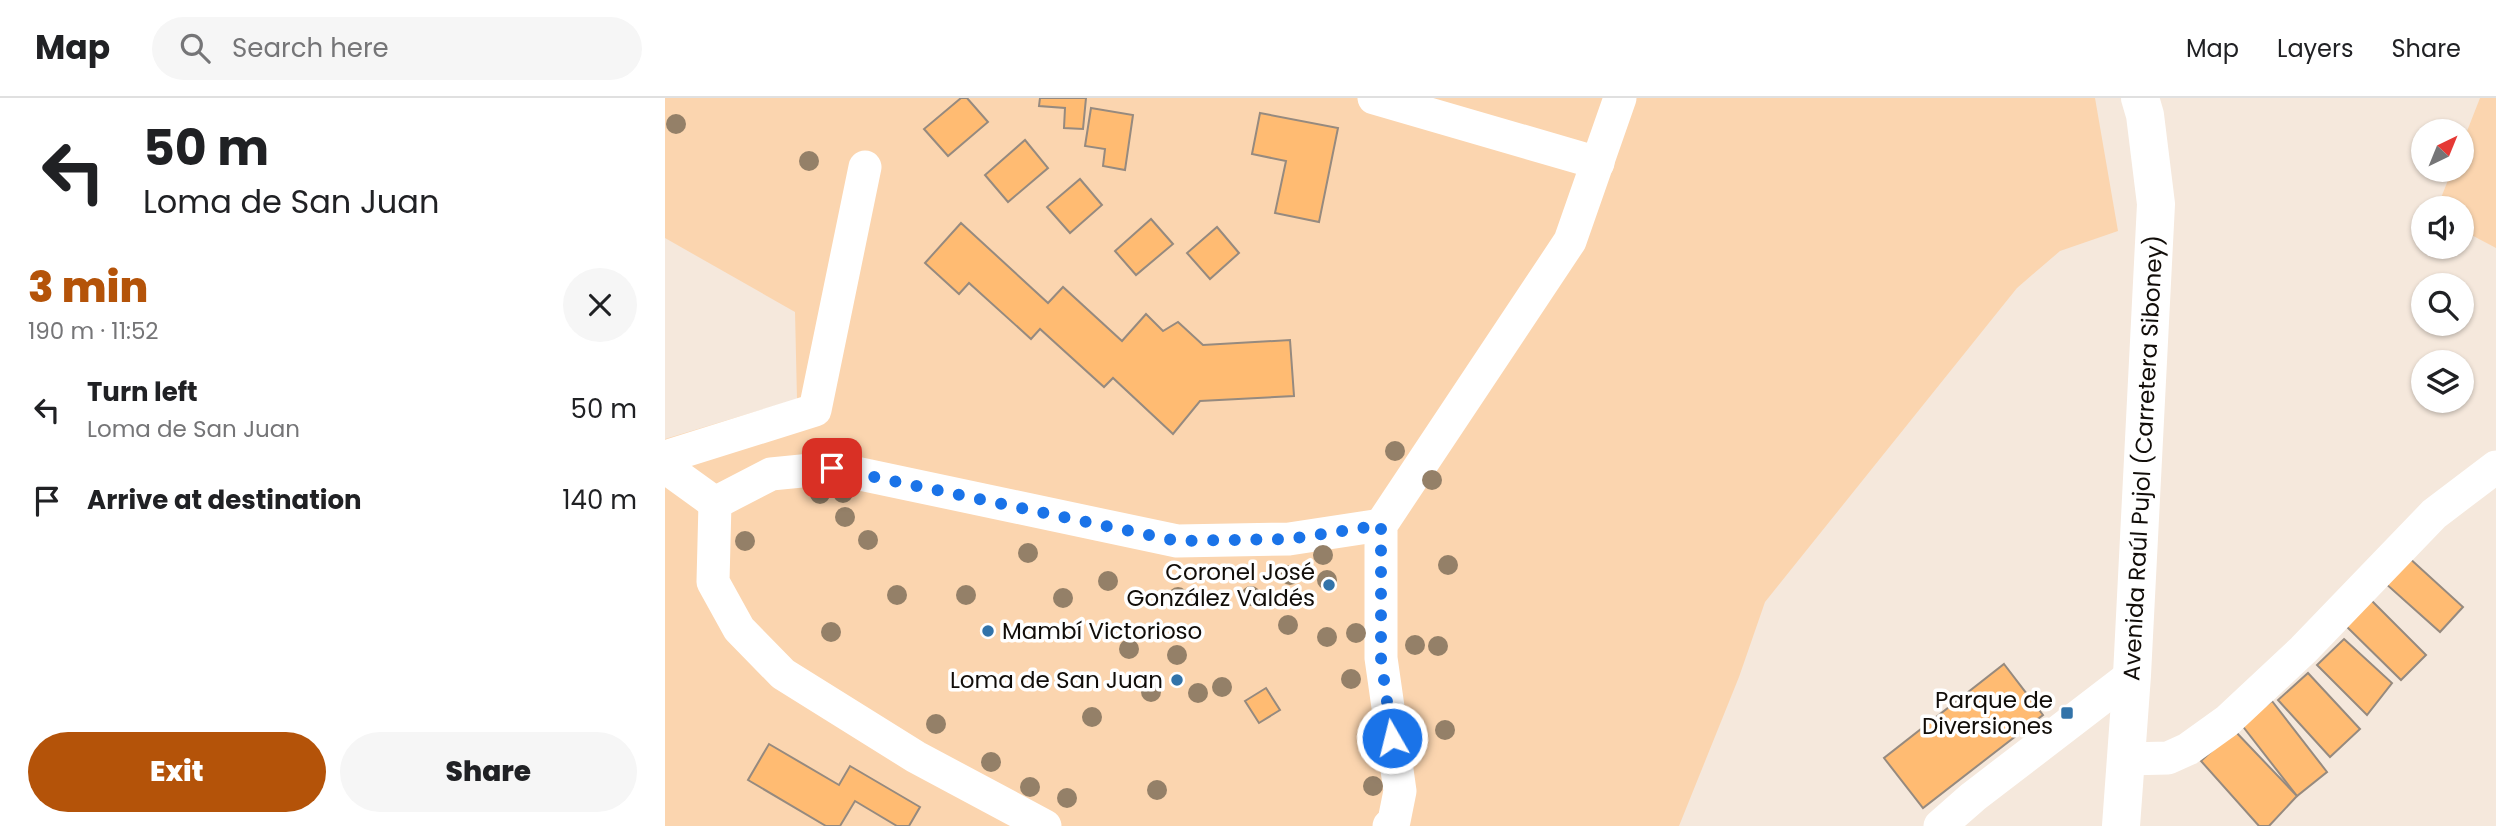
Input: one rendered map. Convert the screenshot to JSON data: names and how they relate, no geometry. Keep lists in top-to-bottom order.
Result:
{
  "streets": {
    "main road": ["Avenida Raúl Pujol (Carretera Siboney)"]
  },
  "places": {
    "other": ["Coronel José González Valdés", "Mambí Victorioso", "Loma de San Juan"],
    "transit": ["Parque de Diversiones"]
  },
  "north": "top right",
  "page": {
    "header": "Map",
    "search": "Search here",
    "nav": ["Map", "Layers", "Share"],
    "turn": ["50 m", "Loma de San Juan"],
    "heading": ["3 min", "190 m · 11:52"],
    "list": [
      {
        "name": "Turn left",
        "note": "Loma de San Juan",
        "value": "50 m"
      },
      {
        "name": "Arrive at destination",
        "value": "140 m"
      }
    ],
    "buttons": ["Exit", "Share"]
  }
}
